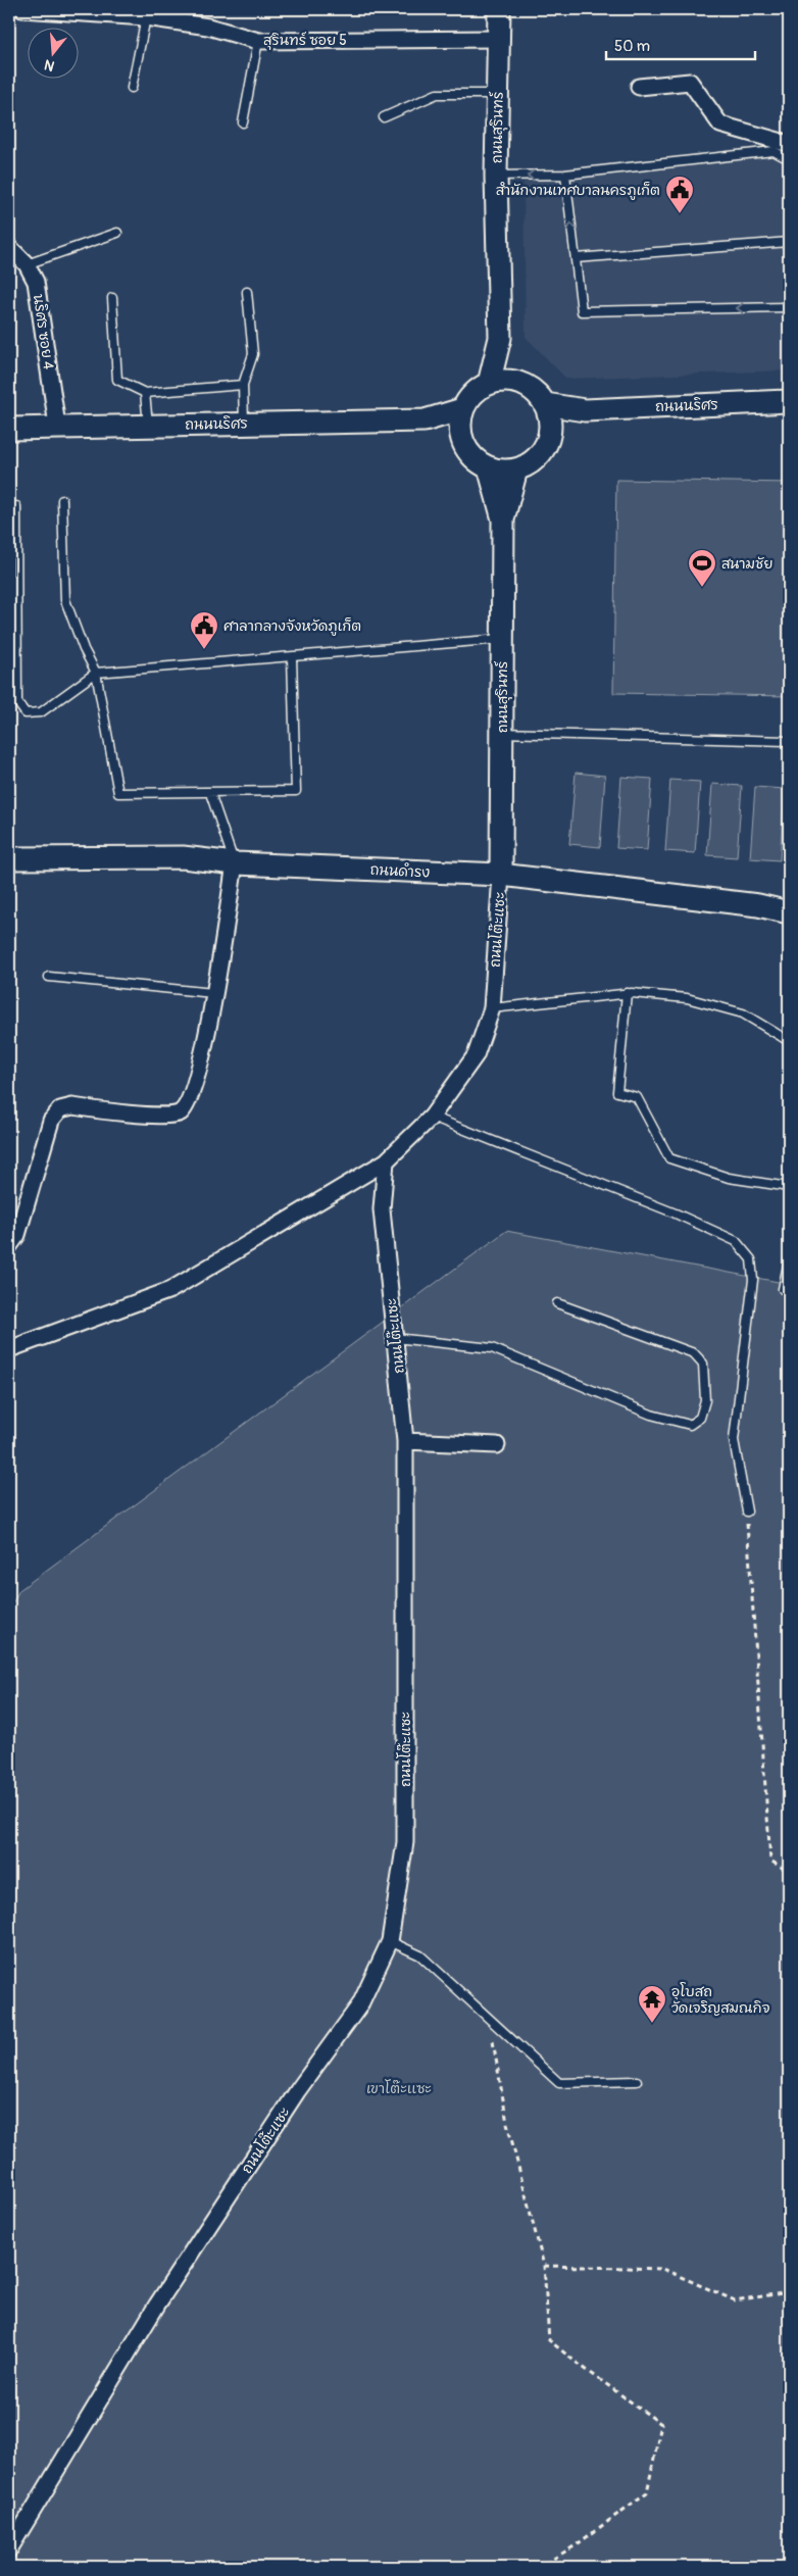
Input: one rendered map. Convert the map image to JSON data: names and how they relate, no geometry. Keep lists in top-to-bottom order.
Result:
{
  "streets": {
    "street": [
      "สุรินทร์ ซอย 5",
      "ถนนสุรินทร์",
      "นริศร ซอย 4",
      "ถนนนริศร",
      "ถนนดำรง",
      "ถนนโต๊ะแซะ"
    ]
  },
  "crossings": [
    ["สุรินทร์ ซอย 5", "ถนนสุรินทร์"],
    ["ถนนสุรินทร์", "ถนนนริศร"],
    ["ถนนสุรินทร์", "ถนนดำรง"],
    ["ถนนสุรินทร์", "ถนนโต๊ะแซะ"],
    ["นริศร ซอย 4", "ถนนนริศร"],
    ["ถนนดำรง", "ถนนโต๊ะแซะ"]
  ],
  "parks": ["เขาโต๊ะแซะ"],
  "places": {
    "public building": ["สำนักงานเทศบาลนครภูเก็ต", "ศาลากลางจังหวัดภูเก็ต"],
    "sports": ["สนามชัย"],
    "temple": ["อุโบสถ วัดเจริญสมณกิจ"]
  },
  "scale_bar": "50 m",
  "north": "bottom"
}
